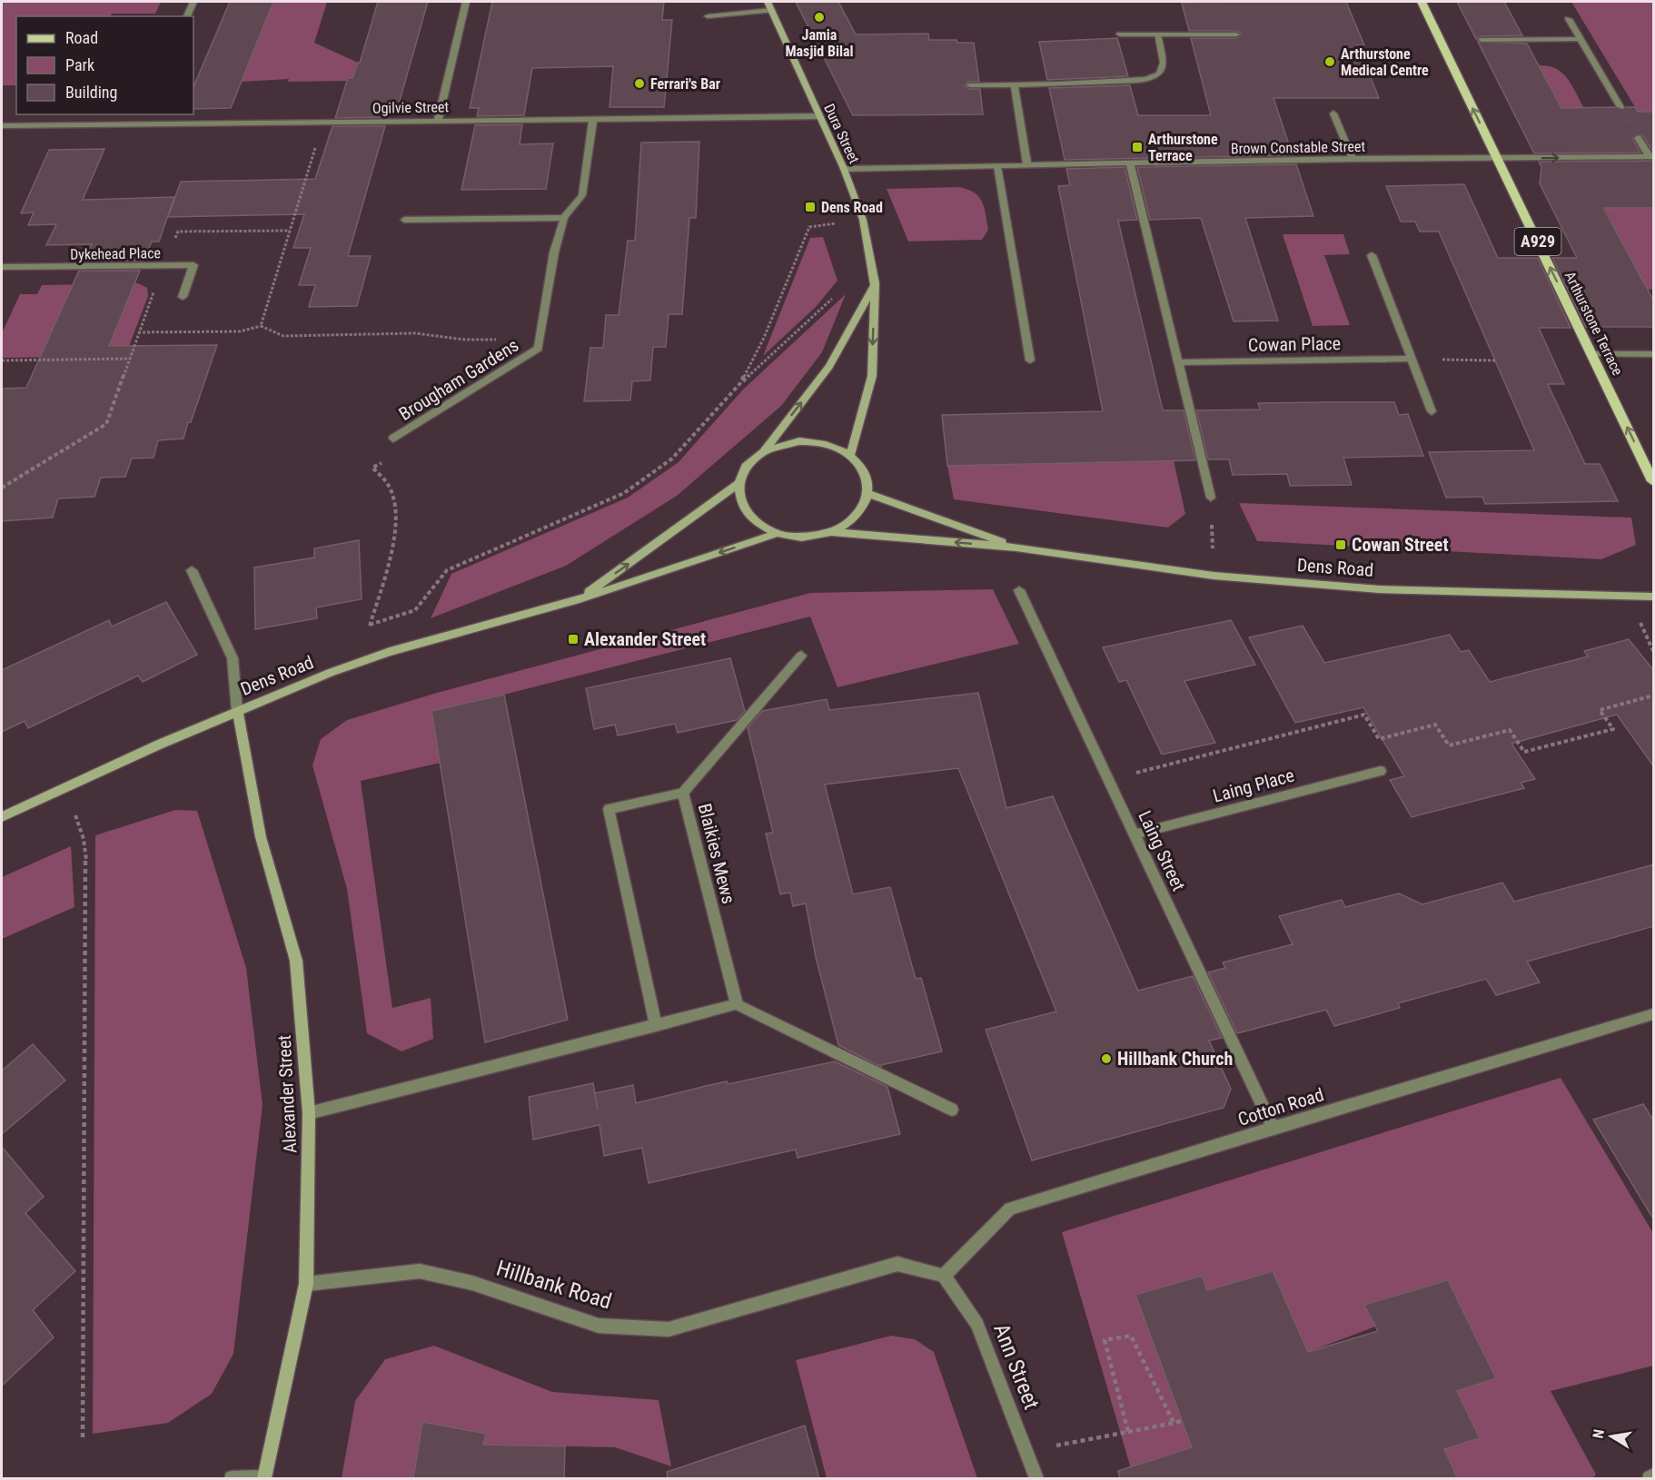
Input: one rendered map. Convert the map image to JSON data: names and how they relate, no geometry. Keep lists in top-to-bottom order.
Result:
{
  "streets": {
    "main road": [
      "Dura Street",
      "A929",
      "Arthurstone Terrace",
      "Dens Road",
      "Alexander Street"
    ],
    "street": [
      "Ogilvie Street",
      "Brown Constable Street",
      "Dykehead Place",
      "Cowan Place",
      "Brougham Gardens",
      "Laing Place",
      "Laing Street",
      "Blaikies Mews",
      "Cotton Road",
      "Hillbank Road",
      "Ann Street"
    ]
  },
  "crossings": [
    ["Ogilvie Street", "Dura Street"],
    ["Ogilvie Street", "Brougham Gardens"],
    ["Dura Street", "Brown Constable Street"],
    ["Dura Street", "Dens Road"],
    ["Brown Constable Street", "Arthurstone Terrace"],
    ["Dens Road", "Alexander Street"],
    ["Laing Place", "Laing Street"],
    ["Laing Street", "Cotton Road"],
    ["Alexander Street", "Hillbank Road"],
    ["Cotton Road", "Hillbank Road"],
    ["Cotton Road", "Ann Street"],
    ["Hillbank Road", "Ann Street"]
  ],
  "one_way": ["Arthurstone Terrace"],
  "places": {
    "other": [
      "Jamia Masjid Bilal",
      "Arthurstone Medical Centre",
      "Ferrari's Bar",
      "Hillbank Church"
    ],
    "transit": [
      "Arthurstone Terrace",
      "Dens Road",
      "Cowan Street",
      "Alexander Street"
    ]
  },
  "legend": ["Road", "Park", "Building"],
  "north": "left"
}
